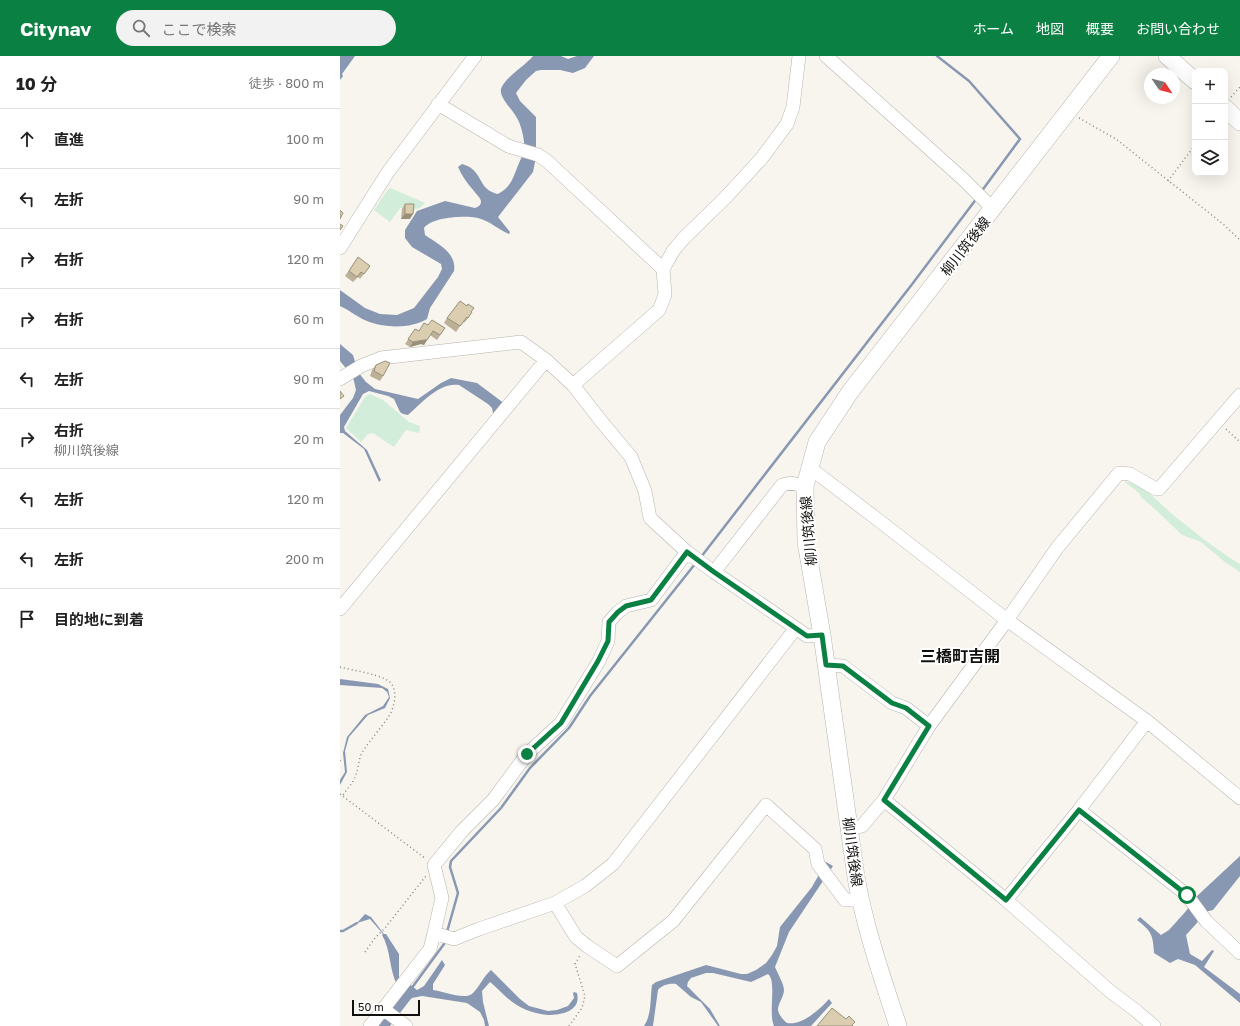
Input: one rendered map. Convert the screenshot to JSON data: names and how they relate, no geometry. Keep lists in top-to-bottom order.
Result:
{
  "streets": {
    "main road": ["柳川筑後線"]
  },
  "districts": ["三橋町吉開"],
  "scale_bar": "50 m",
  "north": "bottom right",
  "page": {
    "header": "Citynav",
    "search": "ここで検索",
    "nav": [
      "ホーム",
      "地図",
      "概要",
      "お問い合わせ"
    ],
    "heading": ["10 分", "徒歩 · 800 m"],
    "map_buttons": ["+", "−"],
    "list": [
      ["直進", "100 m"],
      ["左折", "90 m"],
      ["右折", "120 m"],
      ["右折", "60 m"],
      ["左折", "90 m"],
      ["右折", "柳川筑後線", "20 m"],
      ["左折", "120 m"],
      ["左折", "200 m"],
      "目的地に到着"
    ],
    "scale": "50 m"
  }
}
